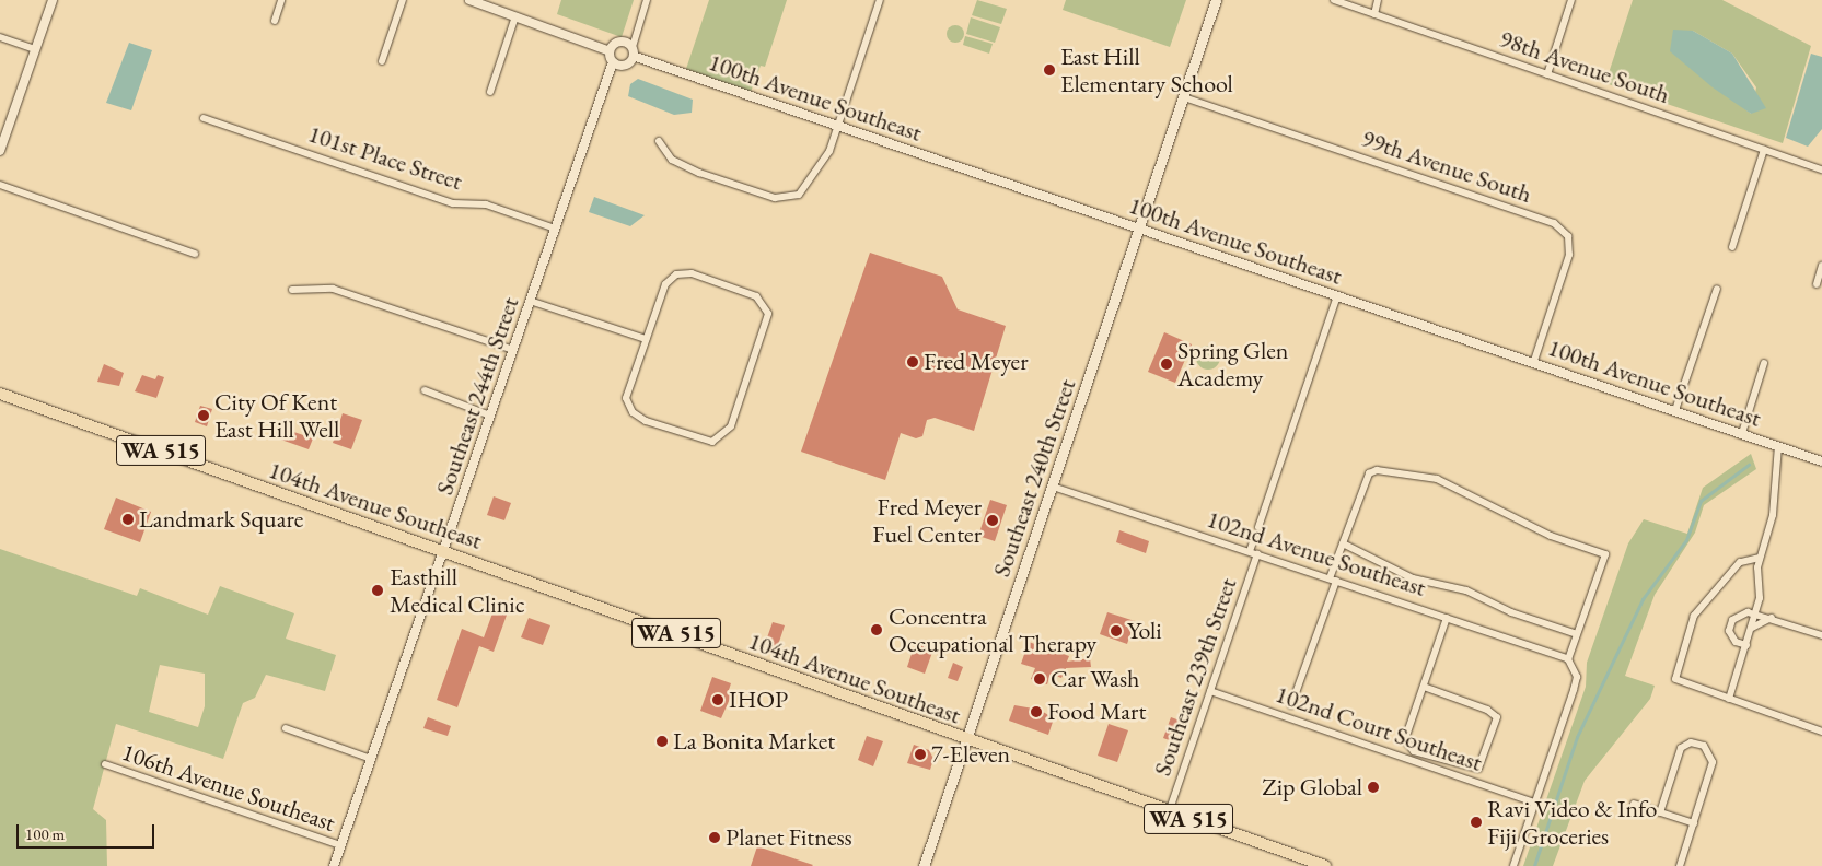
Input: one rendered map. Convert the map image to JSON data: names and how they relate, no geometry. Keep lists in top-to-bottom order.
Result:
{
  "streets": {
    "main road": ["WA 515", "Southeast 240th Street", "104th Avenue Southeast"],
    "street": [
      "98th Avenue South",
      "100th Avenue Southeast",
      "101st Place Street",
      "99th Avenue South",
      "Southeast 244th Street",
      "102nd Avenue Southeast",
      "Southeast 239th Street",
      "102nd Court Southeast",
      "106th Avenue Southeast"
    ]
  },
  "crossings": [
    ["100th Avenue Southeast", "99th Avenue South"],
    ["100th Avenue Southeast", "Southeast 240th Street"],
    ["101st Place Street", "Southeast 244th Street"],
    ["99th Avenue South", "Southeast 240th Street"],
    ["Southeast 244th Street", "104th Avenue Southeast"],
    ["Southeast 244th Street", "106th Avenue Southeast"],
    ["Southeast 240th Street", "104th Avenue Southeast"],
    ["Southeast 240th Street", "102nd Avenue Southeast"],
    ["104th Avenue Southeast", "Southeast 239th Street"],
    ["102nd Avenue Southeast", "Southeast 239th Street"],
    ["Southeast 239th Street", "102nd Court Southeast"]
  ],
  "places": [
    "East Hill Elementary School",
    "Fred Meyer",
    "Spring Glen Academy",
    "City Of Kent East Hill Well",
    "Landmark Square",
    "Fred Meyer Fuel Center",
    "Easthill Medical Clinic",
    "Concentra Occupational Therapy",
    "Yoli",
    "Car Wash",
    "IHOP",
    "Food Mart",
    "La Bonita Market",
    "7-Eleven",
    "Zip Global",
    "Ravi Video & Info Fiji Groceries",
    "Planet Fitness"
  ],
  "scale_bar": "100 m"
}
